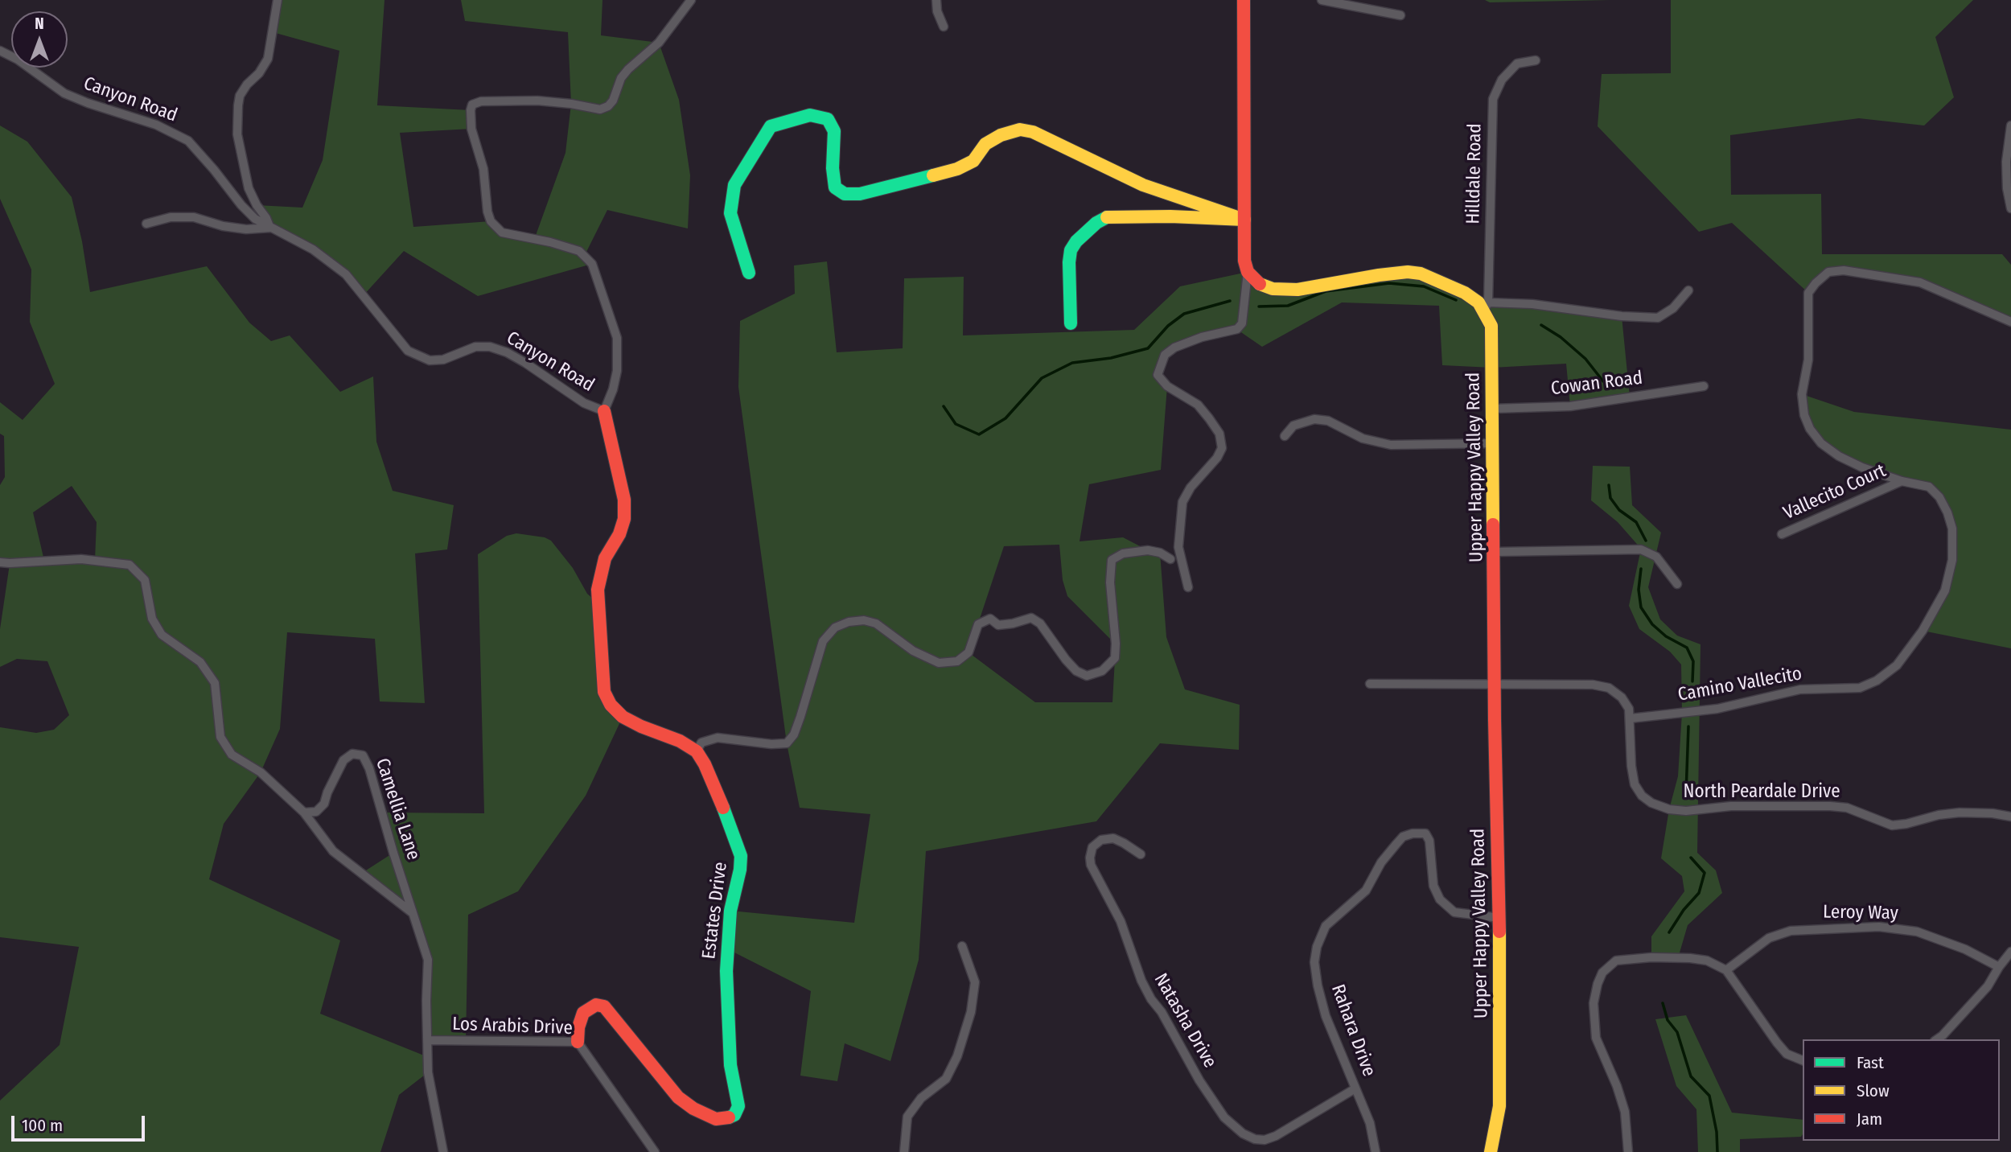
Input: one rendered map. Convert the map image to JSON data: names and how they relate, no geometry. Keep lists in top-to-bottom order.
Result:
{
  "streets": {
    "street": [
      "Canyon Road",
      "Hilldale Road",
      "Cowan Road",
      "Upper Happy Valley Road",
      "Vallecito Court",
      "Camino Vallecito",
      "North Peardale Drive",
      "Camellia Lane",
      "Estates Drive",
      "Leroy Way",
      "Natasha Drive",
      "Los Arabis Drive",
      "Rahara Drive"
    ]
  },
  "crossings": [
    ["Hilldale Road", "Upper Happy Valley Road"],
    ["Cowan Road", "Upper Happy Valley Road"],
    ["Upper Happy Valley Road", "North Peardale Drive"],
    ["Upper Happy Valley Road", "Rahara Drive"],
    ["Vallecito Court", "Camino Vallecito"],
    ["Camino Vallecito", "North Peardale Drive"],
    ["Camellia Lane", "Los Arabis Drive"],
    ["Estates Drive", "Los Arabis Drive"],
    ["Natasha Drive", "Rahara Drive"]
  ],
  "legend": ["Fast", "Slow", "Jam"],
  "scale_bar": "100 m",
  "north": "top"
}
